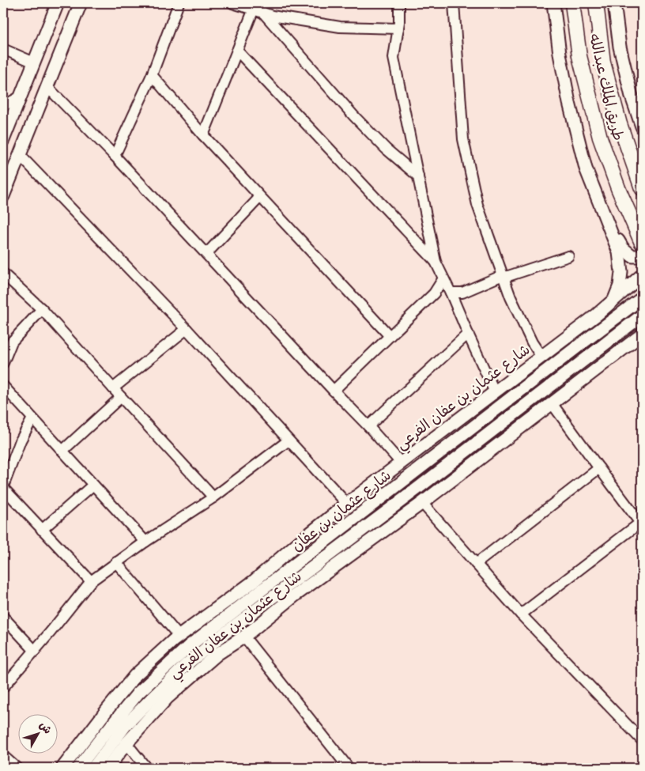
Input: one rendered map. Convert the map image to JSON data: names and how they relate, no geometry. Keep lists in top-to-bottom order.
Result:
{
  "streets": {
    "highway": ["طريق الملك عبدالله"],
    "main road": ["شارع عثمان بن عفان الفرعي", "شارع عثمان بن عفان"]
  },
  "north": "top right"
}
